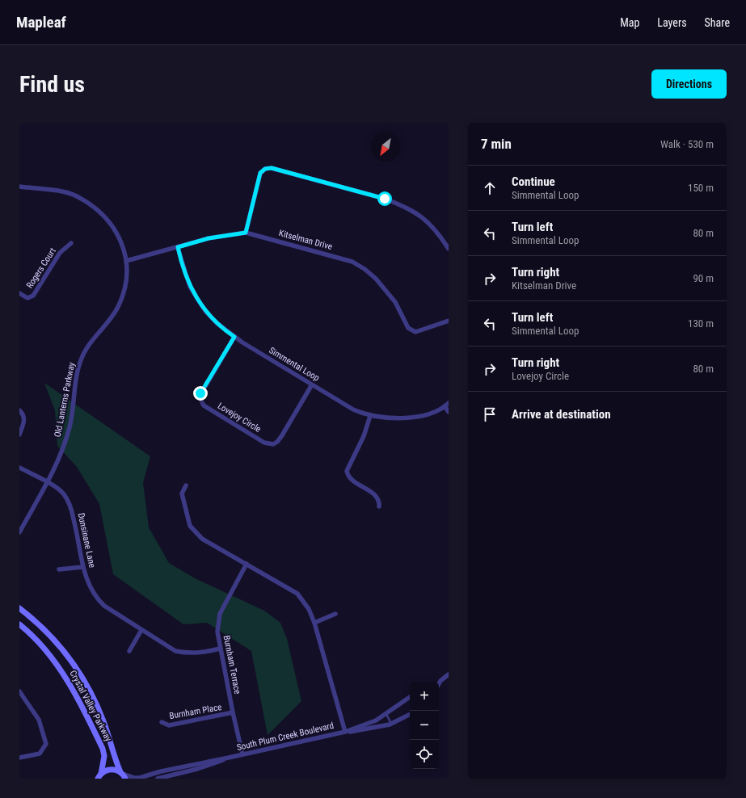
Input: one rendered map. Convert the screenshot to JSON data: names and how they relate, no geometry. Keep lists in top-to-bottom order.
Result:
{
  "streets": {
    "main road": ["Crystal Valley Parkway"],
    "street": [
      "Kitselman Drive",
      "Rogers Court",
      "Simmental Loop",
      "Old Lanterns Parkway",
      "Lovejoy Circle",
      "Dunsinane Lane",
      "Burnham Terrace",
      "Burnham Place",
      "South Plum Creek Boulevard"
    ]
  },
  "crossings": [
    ["Kitselman Drive", "Simmental Loop"],
    ["Kitselman Drive", "Old Lanterns Parkway"],
    ["Simmental Loop", "Lovejoy Circle"],
    ["Old Lanterns Parkway", "Dunsinane Lane"],
    ["Dunsinane Lane", "Burnham Terrace"],
    ["Burnham Terrace", "Burnham Place"],
    ["Burnham Terrace", "South Plum Creek Boulevard"],
    ["Crystal Valley Parkway", "South Plum Creek Boulevard"]
  ],
  "north": "bottom left",
  "page": {
    "header": "Mapleaf",
    "nav": ["Map", "Layers", "Share"],
    "buttons": "Directions",
    "title": "Find us",
    "heading": ["7 min", "Walk · 530 m"],
    "list": [
      ["Continue", "Simmental Loop", "150 m"],
      ["Turn left", "Simmental Loop", "80 m"],
      ["Turn right", "Kitselman Drive", "90 m"],
      ["Turn left", "Simmental Loop", "130 m"],
      ["Turn right", "Lovejoy Circle", "80 m"],
      "Arrive at destination"
    ],
    "map_buttons": ["+", "−"]
  }
}
